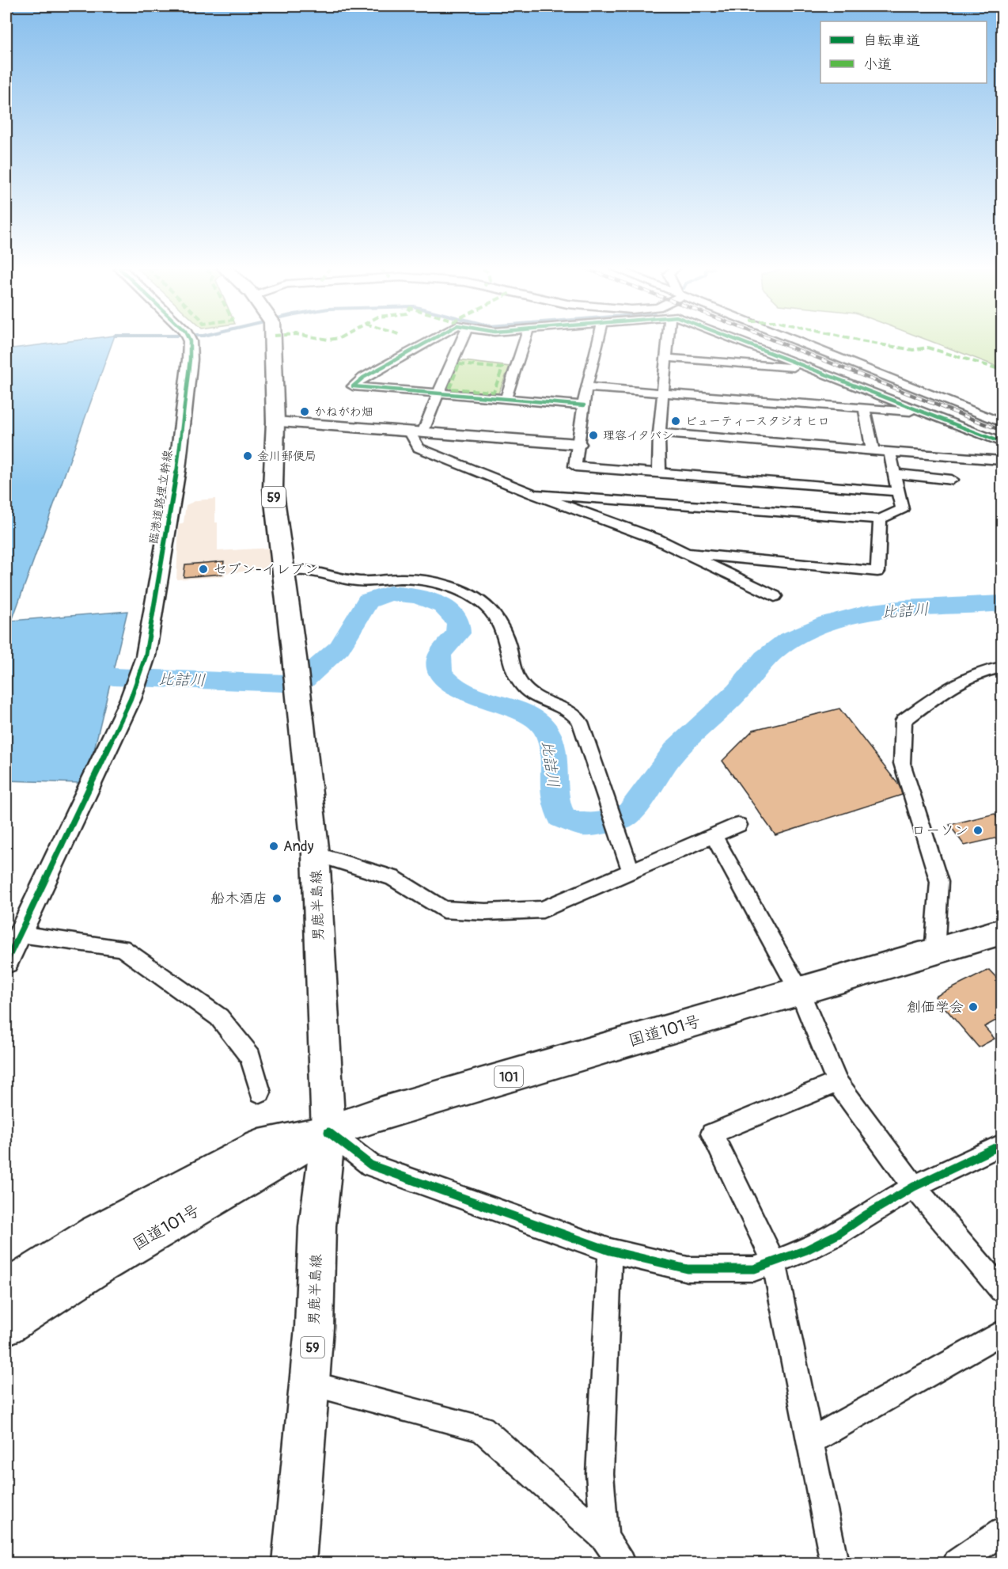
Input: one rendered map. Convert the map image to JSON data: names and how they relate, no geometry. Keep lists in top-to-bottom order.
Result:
{
  "streets": {
    "main road": [
      "59",
      "男鹿半島線",
      "国道101号",
      "101"
    ],
    "street": ["臨港道路埋立幹線"]
  },
  "crossings": [
    ["男鹿半島線", "国道101号"]
  ],
  "water": ["比詰川"],
  "places": [
    "かねがわ畑",
    "ビューティースタジオ ヒロ",
    "理容イタバシ",
    "金川郵便局",
    "セブン-イレブン",
    "ローソン",
    "Andy",
    "船木酒店",
    "創価学会"
  ],
  "legend": ["自転車道", "小道"]
}
